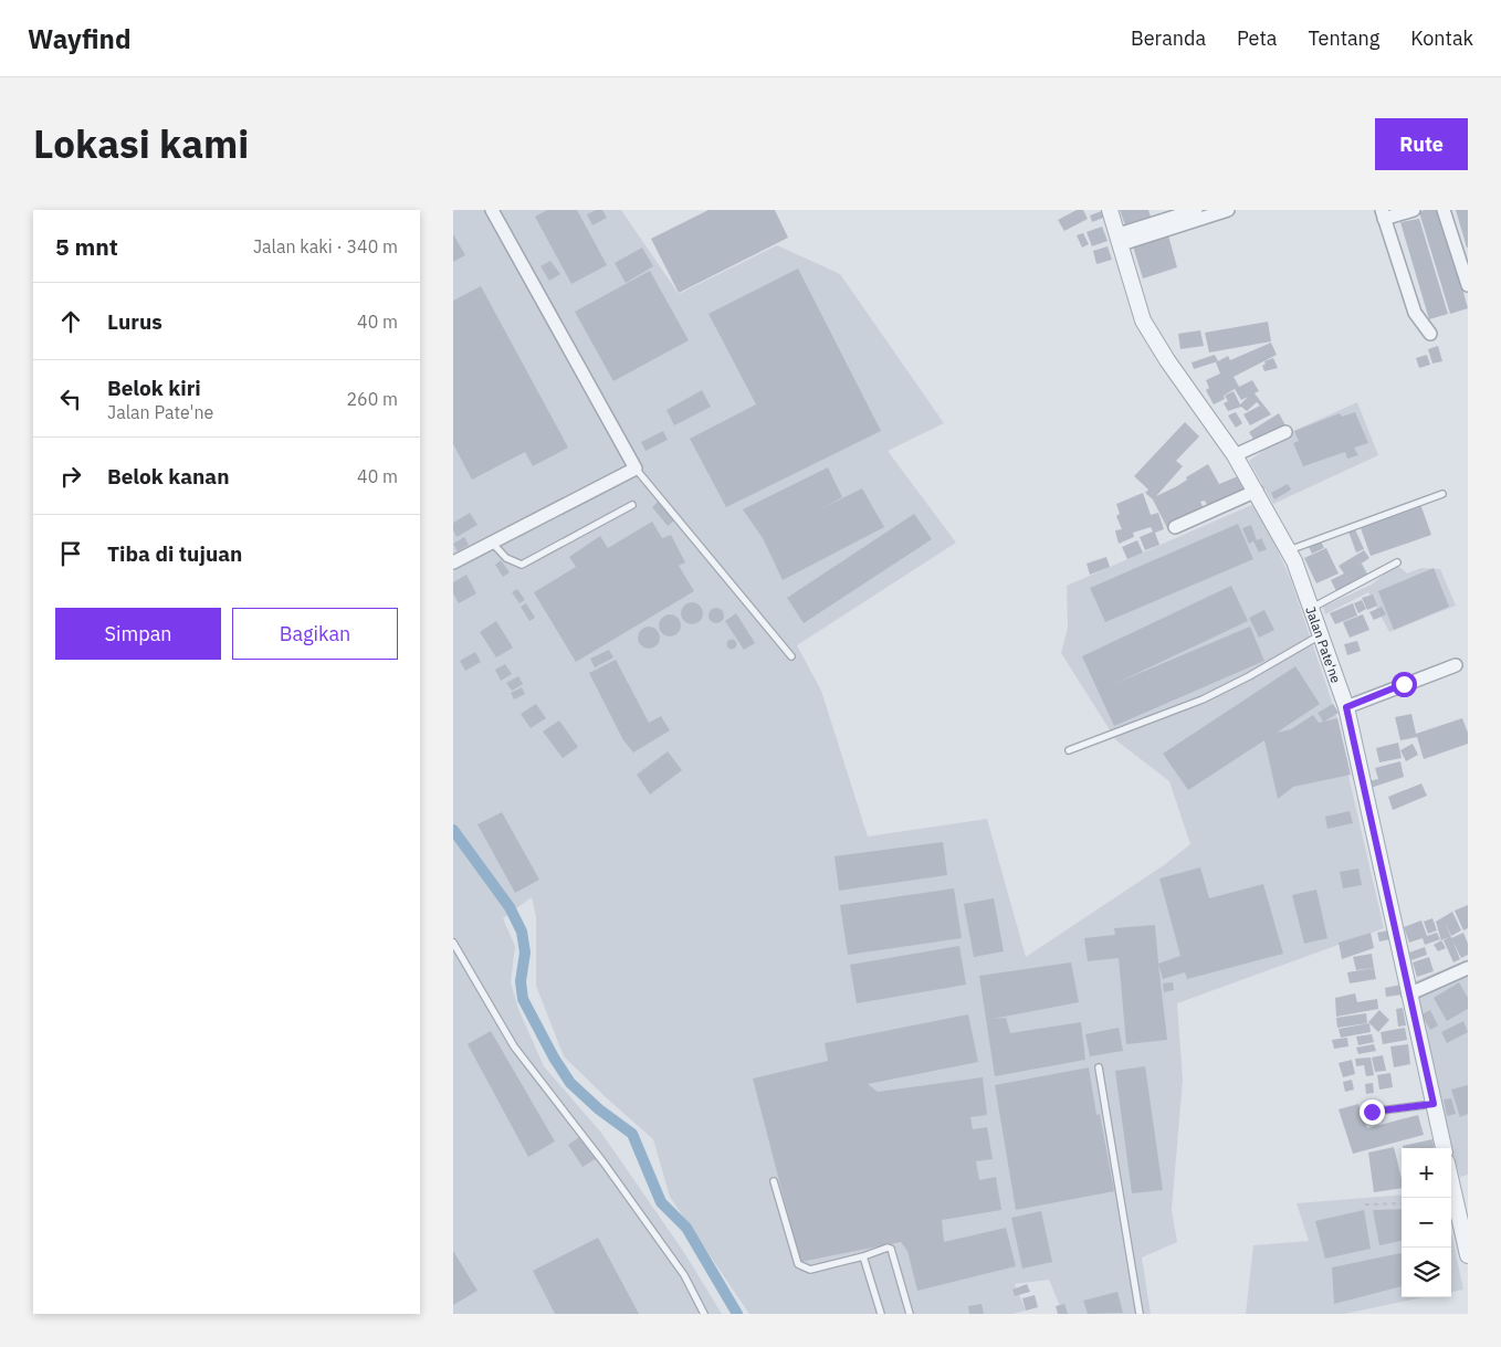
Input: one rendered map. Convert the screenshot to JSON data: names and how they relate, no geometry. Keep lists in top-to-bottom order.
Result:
{
  "streets": {
    "street": ["Jalan Pate'ne"]
  },
  "page": {
    "header": "Wayfind",
    "nav": [
      "Beranda",
      "Peta",
      "Tentang",
      "Kontak"
    ],
    "title": "Lokasi kami",
    "buttons": [
      "Rute",
      ["Simpan", "Bagikan"]
    ],
    "heading": ["5 mnt", "Jalan kaki · 340 m"],
    "list": [
      ["Lurus", "40 m"],
      ["Belok kiri", "Jalan Pate'ne", "260 m"],
      ["Belok kanan", "40 m"],
      "Tiba di tujuan"
    ],
    "map_buttons": ["+", "−"]
  }
}
